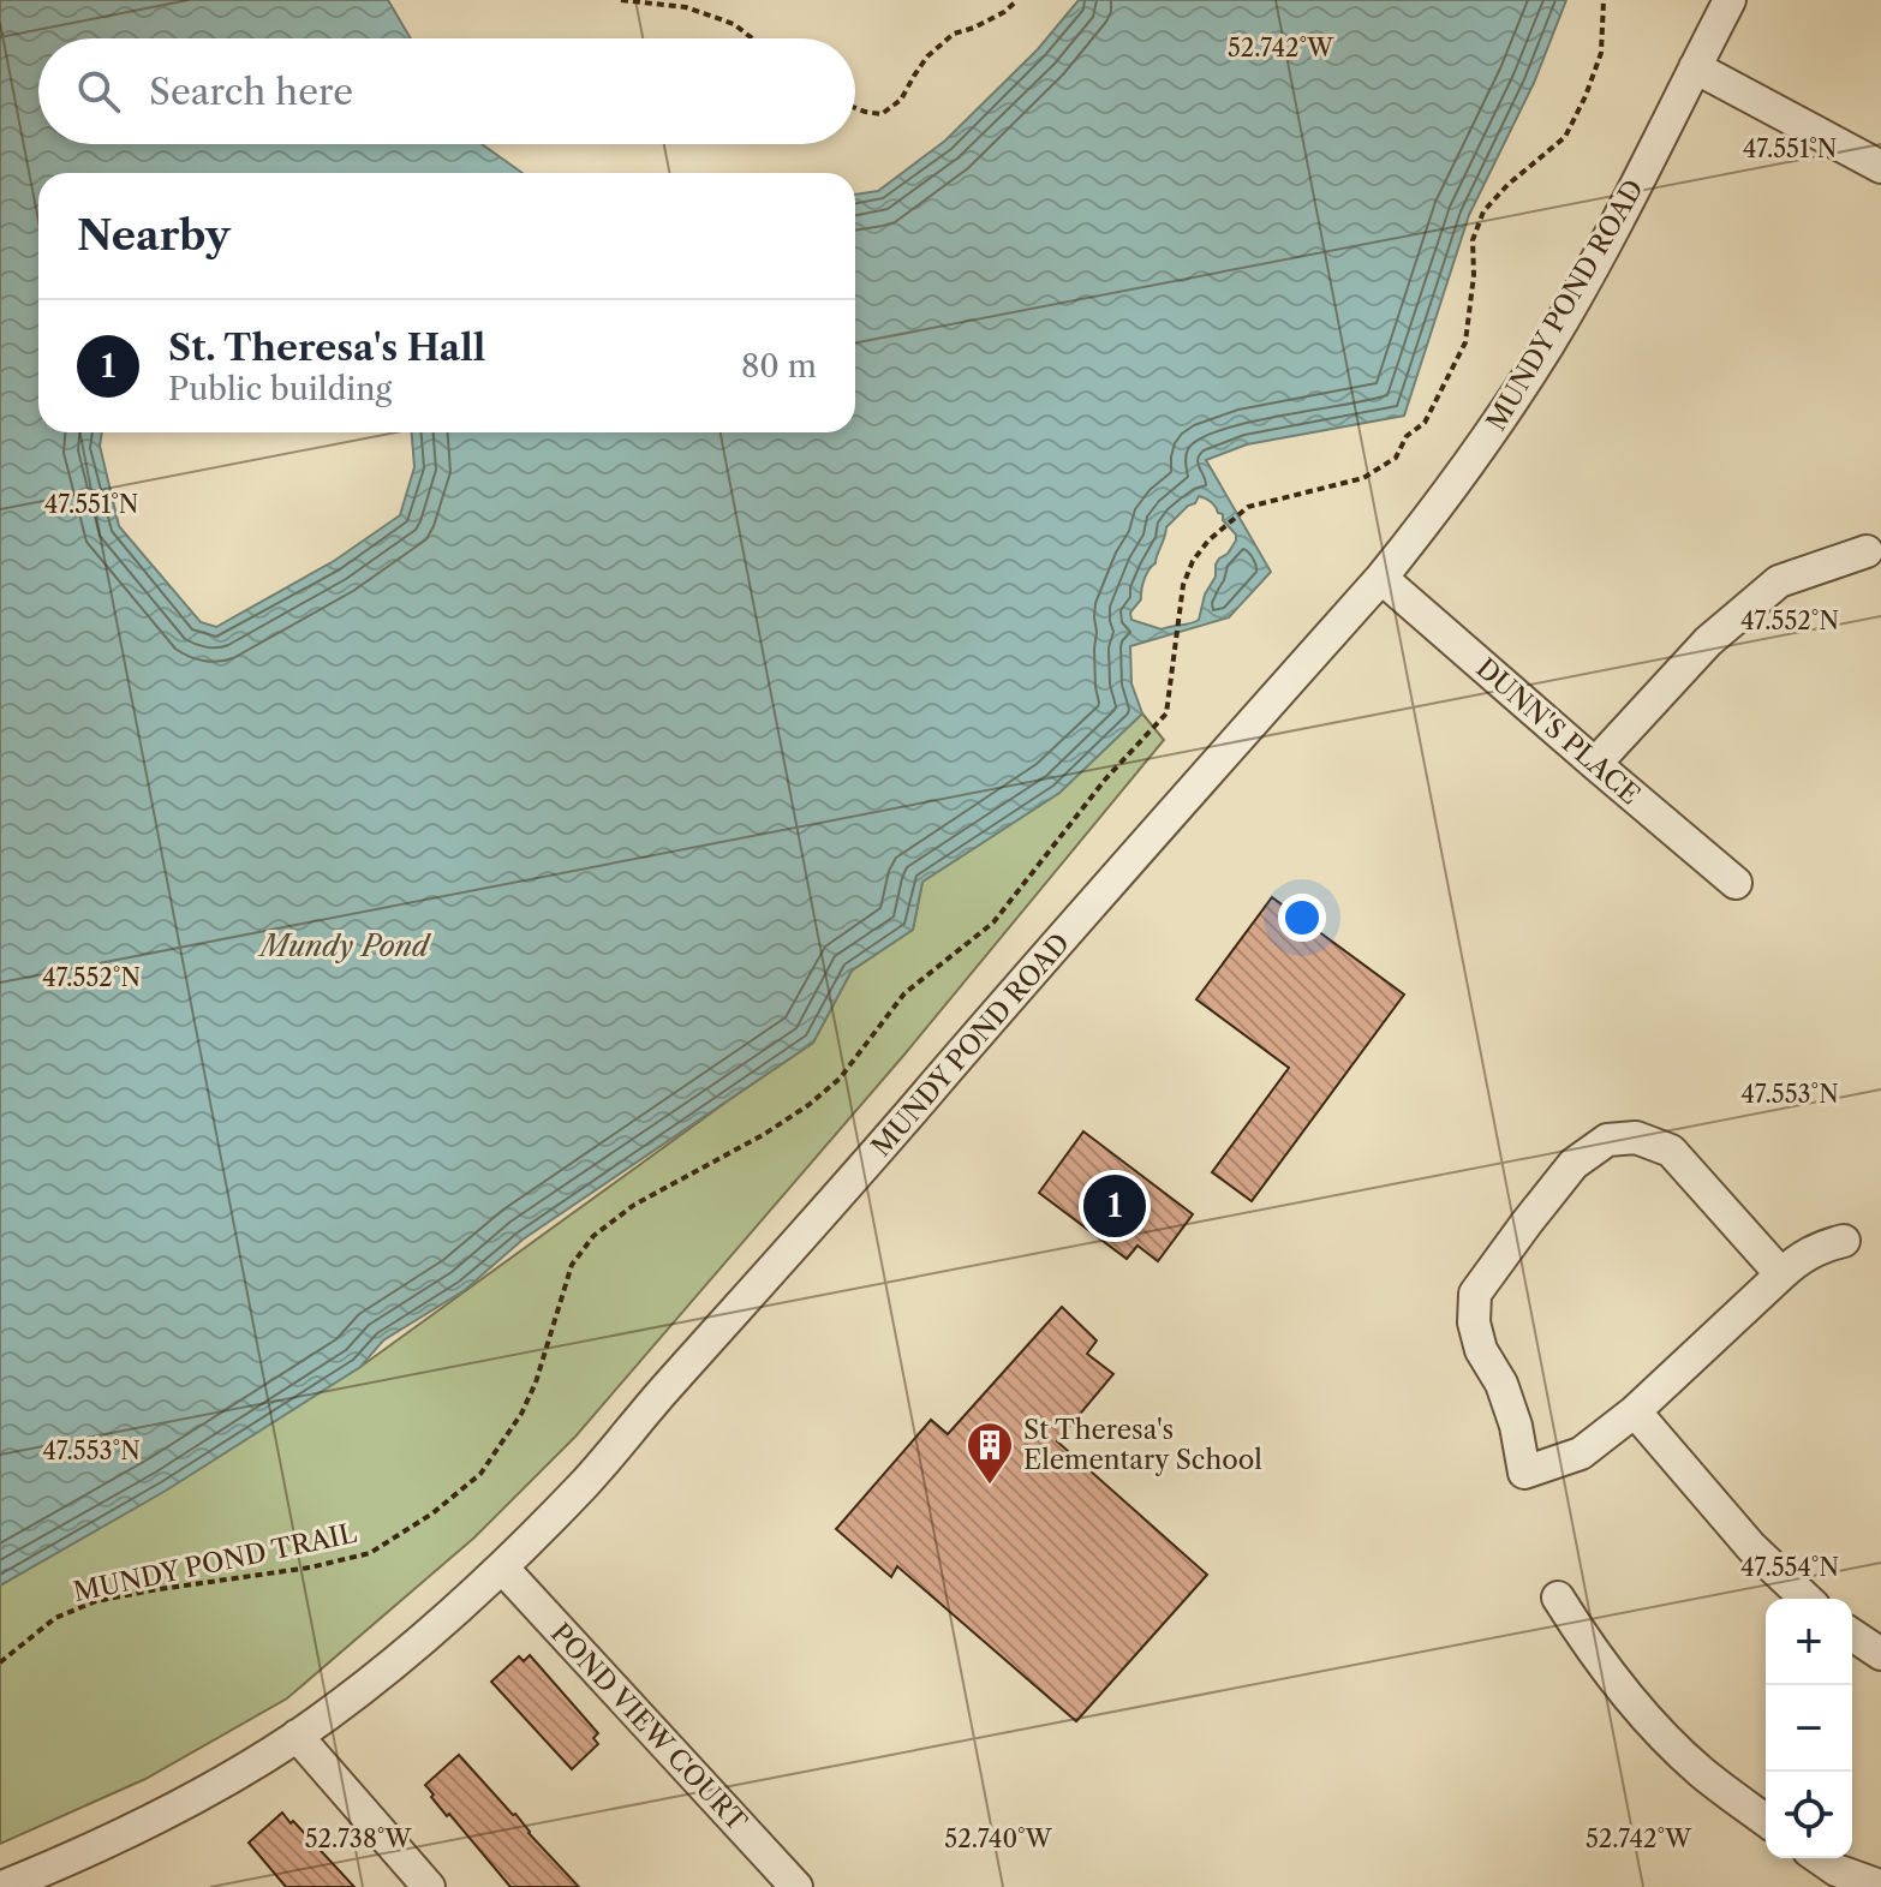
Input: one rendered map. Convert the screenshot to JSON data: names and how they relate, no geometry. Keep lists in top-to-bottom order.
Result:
{
  "streets": {
    "street": ["MUNDY POND ROAD", "DUNN'S PLACE", "POND VIEW COURT"],
    "path": ["MUNDY POND TRAIL"]
  },
  "crossings": [
    ["MUNDY POND ROAD", "DUNN'S PLACE"],
    ["MUNDY POND ROAD", "POND VIEW COURT"]
  ],
  "water": ["Mundy Pond"],
  "places": {
    "building": ["St Theresa's Elementary School"]
  },
  "page": {
    "search": "Search here",
    "heading": "Nearby",
    "list": [
      {
        "mark": "1",
        "name": "St. Theresa's Hall",
        "note": "Public building",
        "value": "80 m"
      }
    ],
    "pins": "1",
    "map_buttons": ["+", "−"]
  },
  "coordinates": [
    "52.742°W",
    "47.551°N",
    "47.552°N",
    "47.553°N",
    "47.554°N",
    "52.738°W",
    "52.740°W"
  ]
}
